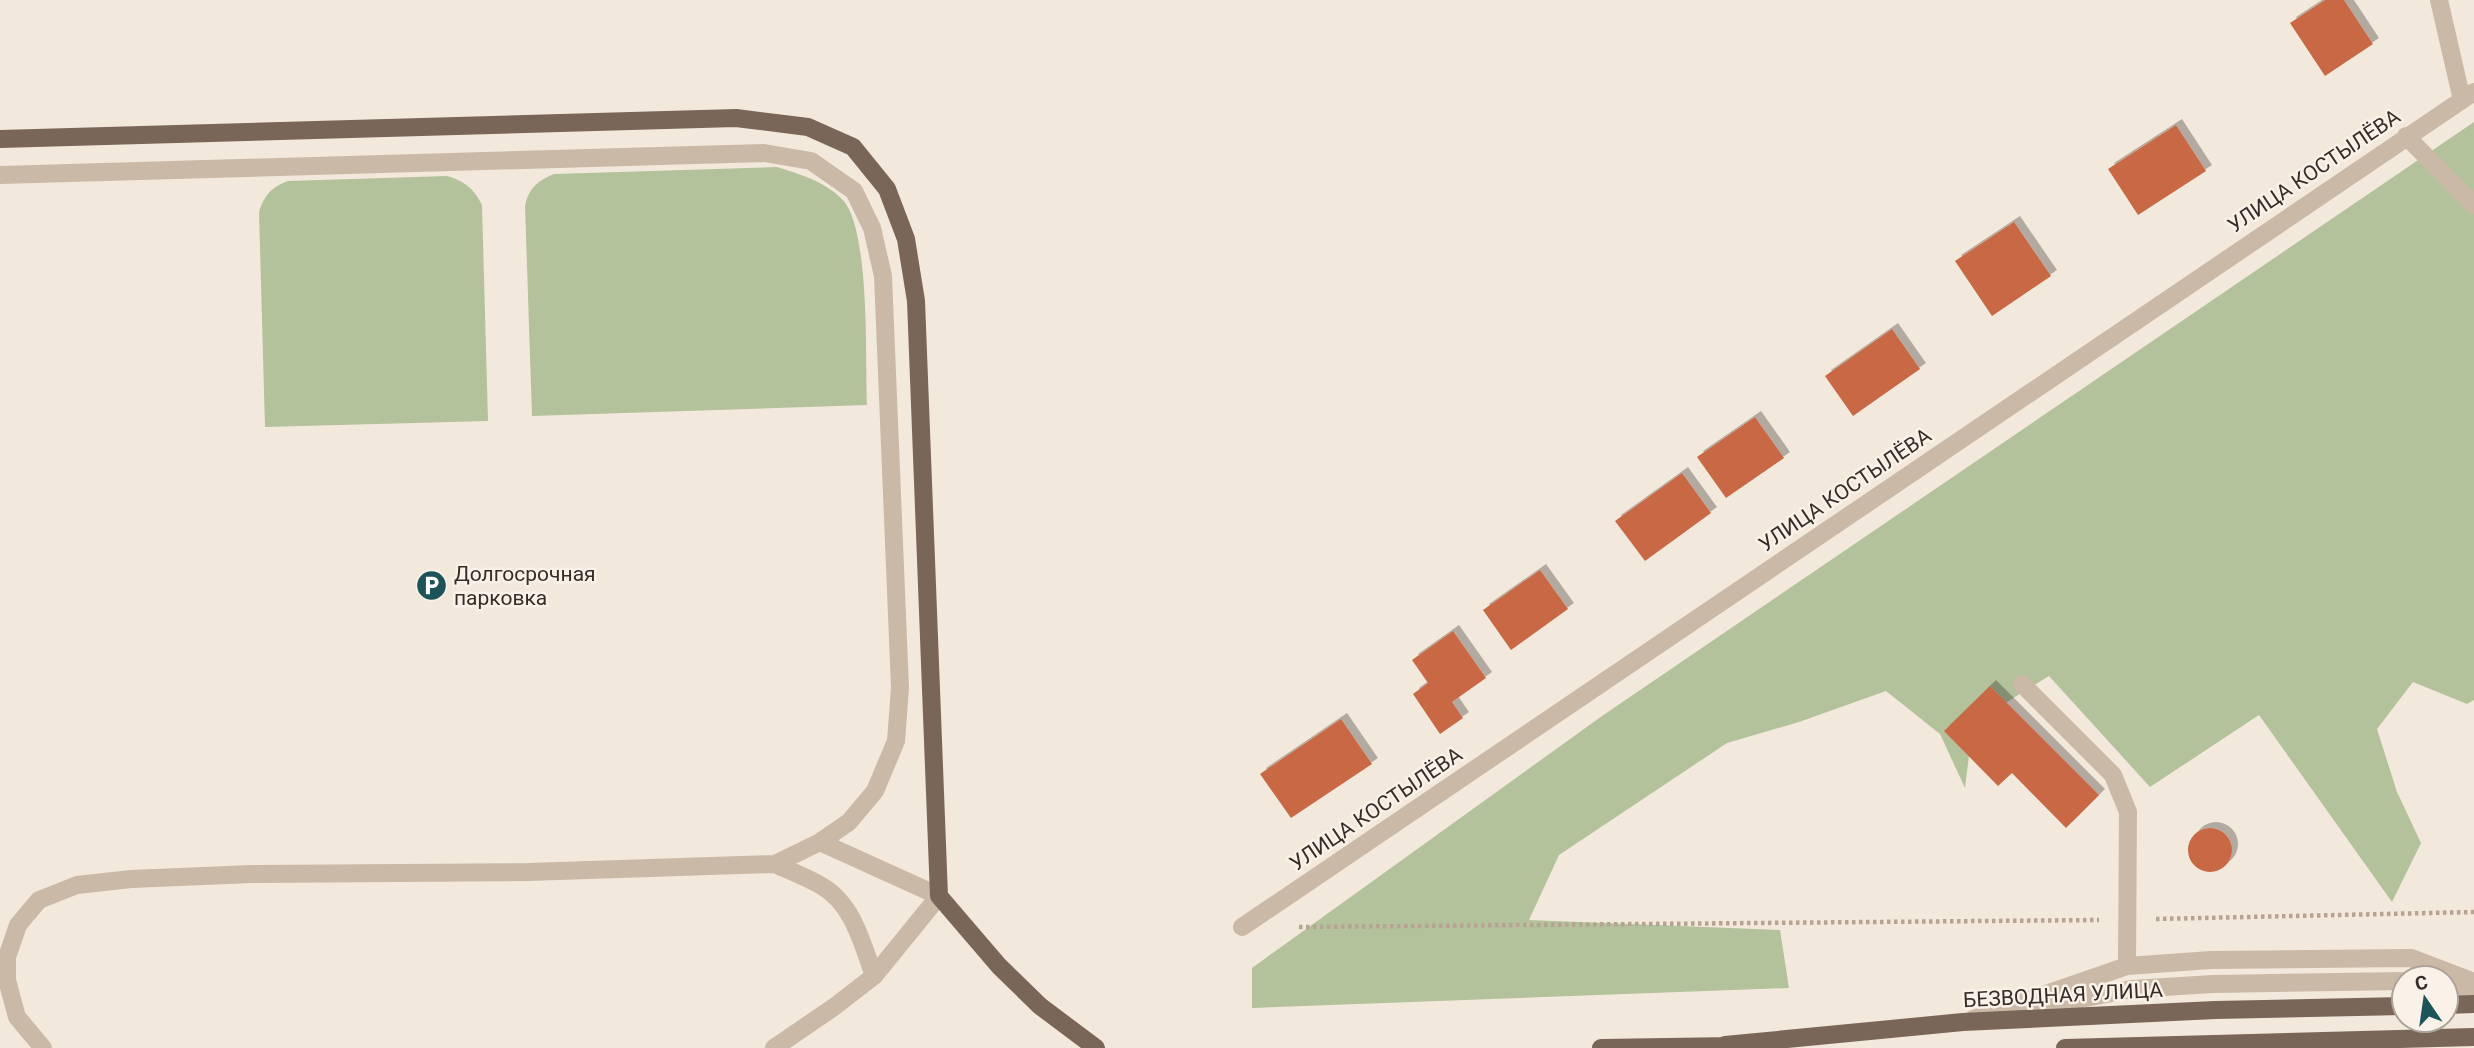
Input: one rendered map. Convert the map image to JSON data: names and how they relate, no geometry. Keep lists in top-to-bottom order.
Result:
{
  "streets": {
    "main road": ["БЕЗВОДНАЯ УЛИЦА"],
    "street": ["УЛИЦА КОСТЫЛЁВА"]
  },
  "places": {
    "parking": ["Долгосрочная парковка"]
  },
  "north": "top"
}
